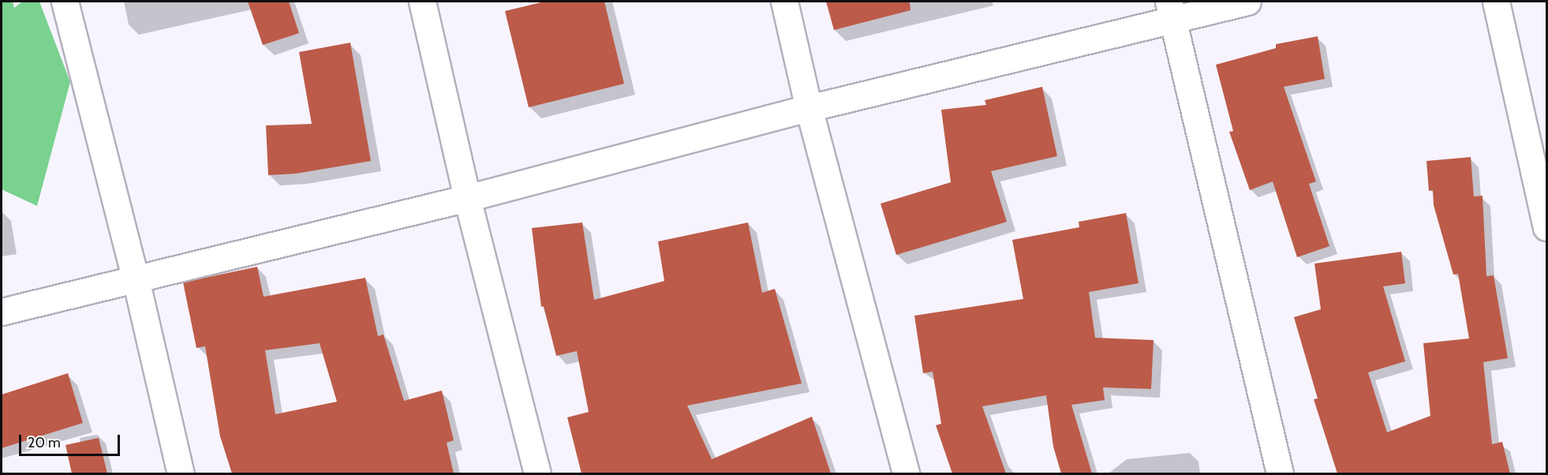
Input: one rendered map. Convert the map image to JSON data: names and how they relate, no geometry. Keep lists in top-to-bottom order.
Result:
{
  "scale_bar": "20 m"
}
